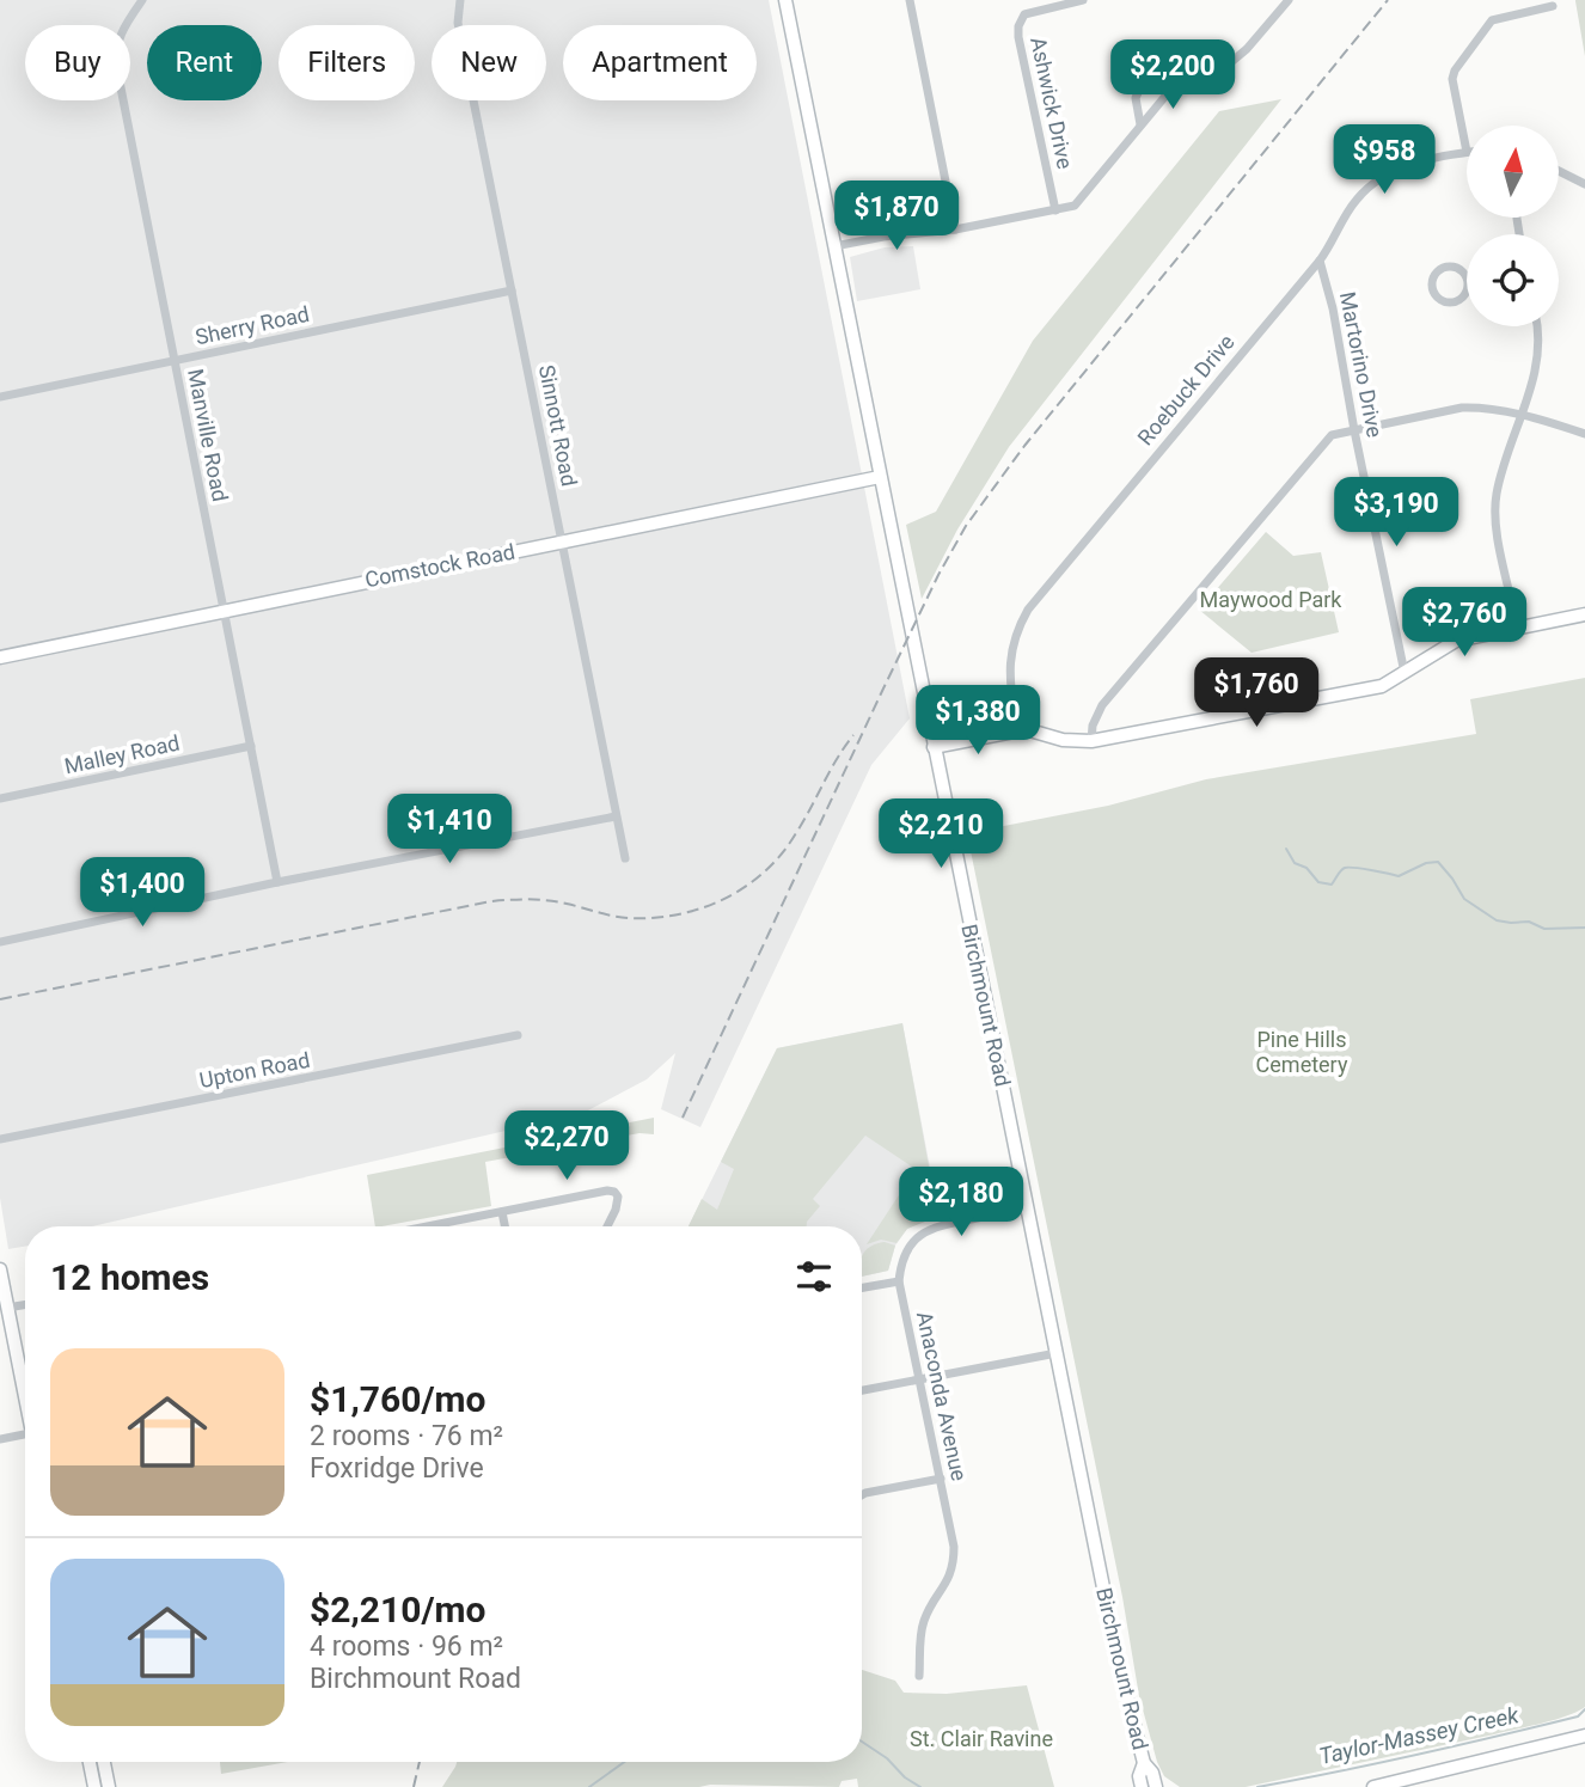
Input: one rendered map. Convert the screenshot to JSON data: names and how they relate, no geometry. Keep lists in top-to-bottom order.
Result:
{
  "streets": {
    "main road": ["Comstock Road", "Birchmount Road"],
    "street": [
      "Ashwick Drive",
      "Sherry Road",
      "Martorino Drive",
      "Roebuck Drive",
      "Sinnott Road",
      "Manville Road",
      "Malley Road",
      "Upton Road",
      "Anaconda Avenue"
    ]
  },
  "crossings": [
    ["Sherry Road", "Sinnott Road"],
    ["Sherry Road", "Manville Road"],
    ["Martorino Drive", "Roebuck Drive"],
    ["Sinnott Road", "Comstock Road"],
    ["Manville Road", "Comstock Road"],
    ["Manville Road", "Malley Road"],
    ["Comstock Road", "Birchmount Road"]
  ],
  "water": ["Taylor-Massey Creek"],
  "parks": ["Maywood Park", "Pine Hills Cemetery", "St. Clair Ravine"],
  "north": "top",
  "page": {
    "chip": [
      "Buy",
      "Rent",
      "Filters",
      "New",
      "Apartment"
    ],
    "price": [
      "$2,200",
      "$958",
      "$1,870",
      "$3,190",
      "$2,760",
      "$1,760",
      "$1,380",
      "$1,410",
      "$2,210",
      "$1,400",
      "$2,270",
      "$2,180"
    ],
    "heading": "12 homes",
    "list": [
      {
        "name": "$1,760/mo",
        "note": "2 rooms · 76 m² · Foxridge Drive"
      },
      {
        "name": "$2,210/mo",
        "note": "4 rooms · 96 m² · Birchmount Road"
      }
    ]
  }
}
